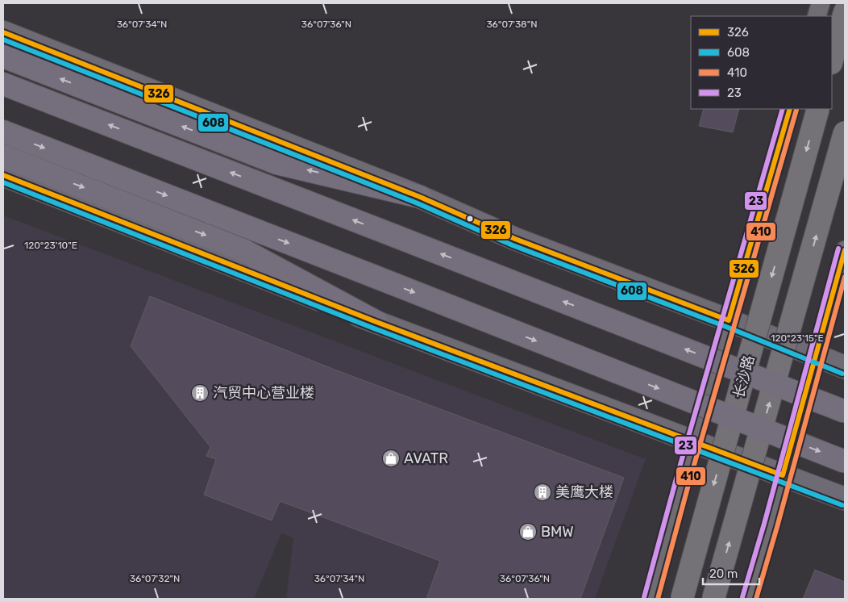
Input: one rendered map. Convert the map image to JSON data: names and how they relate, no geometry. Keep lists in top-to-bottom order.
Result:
{
  "streets": {
    "main road": ["长沙路"]
  },
  "places": {
    "building": ["汽贸中心营业楼", "美鹰大楼"],
    "shop": ["AVATR", "BMW"]
  },
  "lines": [
    "transit line 326",
    "transit line 608",
    "transit line 23",
    "transit line 410"
  ],
  "legend": [
    "326",
    "608",
    "410",
    "23"
  ],
  "scale_bar": "20 m",
  "coordinates": [
    "36°07'34\"N",
    "36°07'36\"N",
    "36°07'38\"N",
    "120°23'10\"E",
    "120°23'15\"E",
    "36°07'32\"N"
  ]
}
